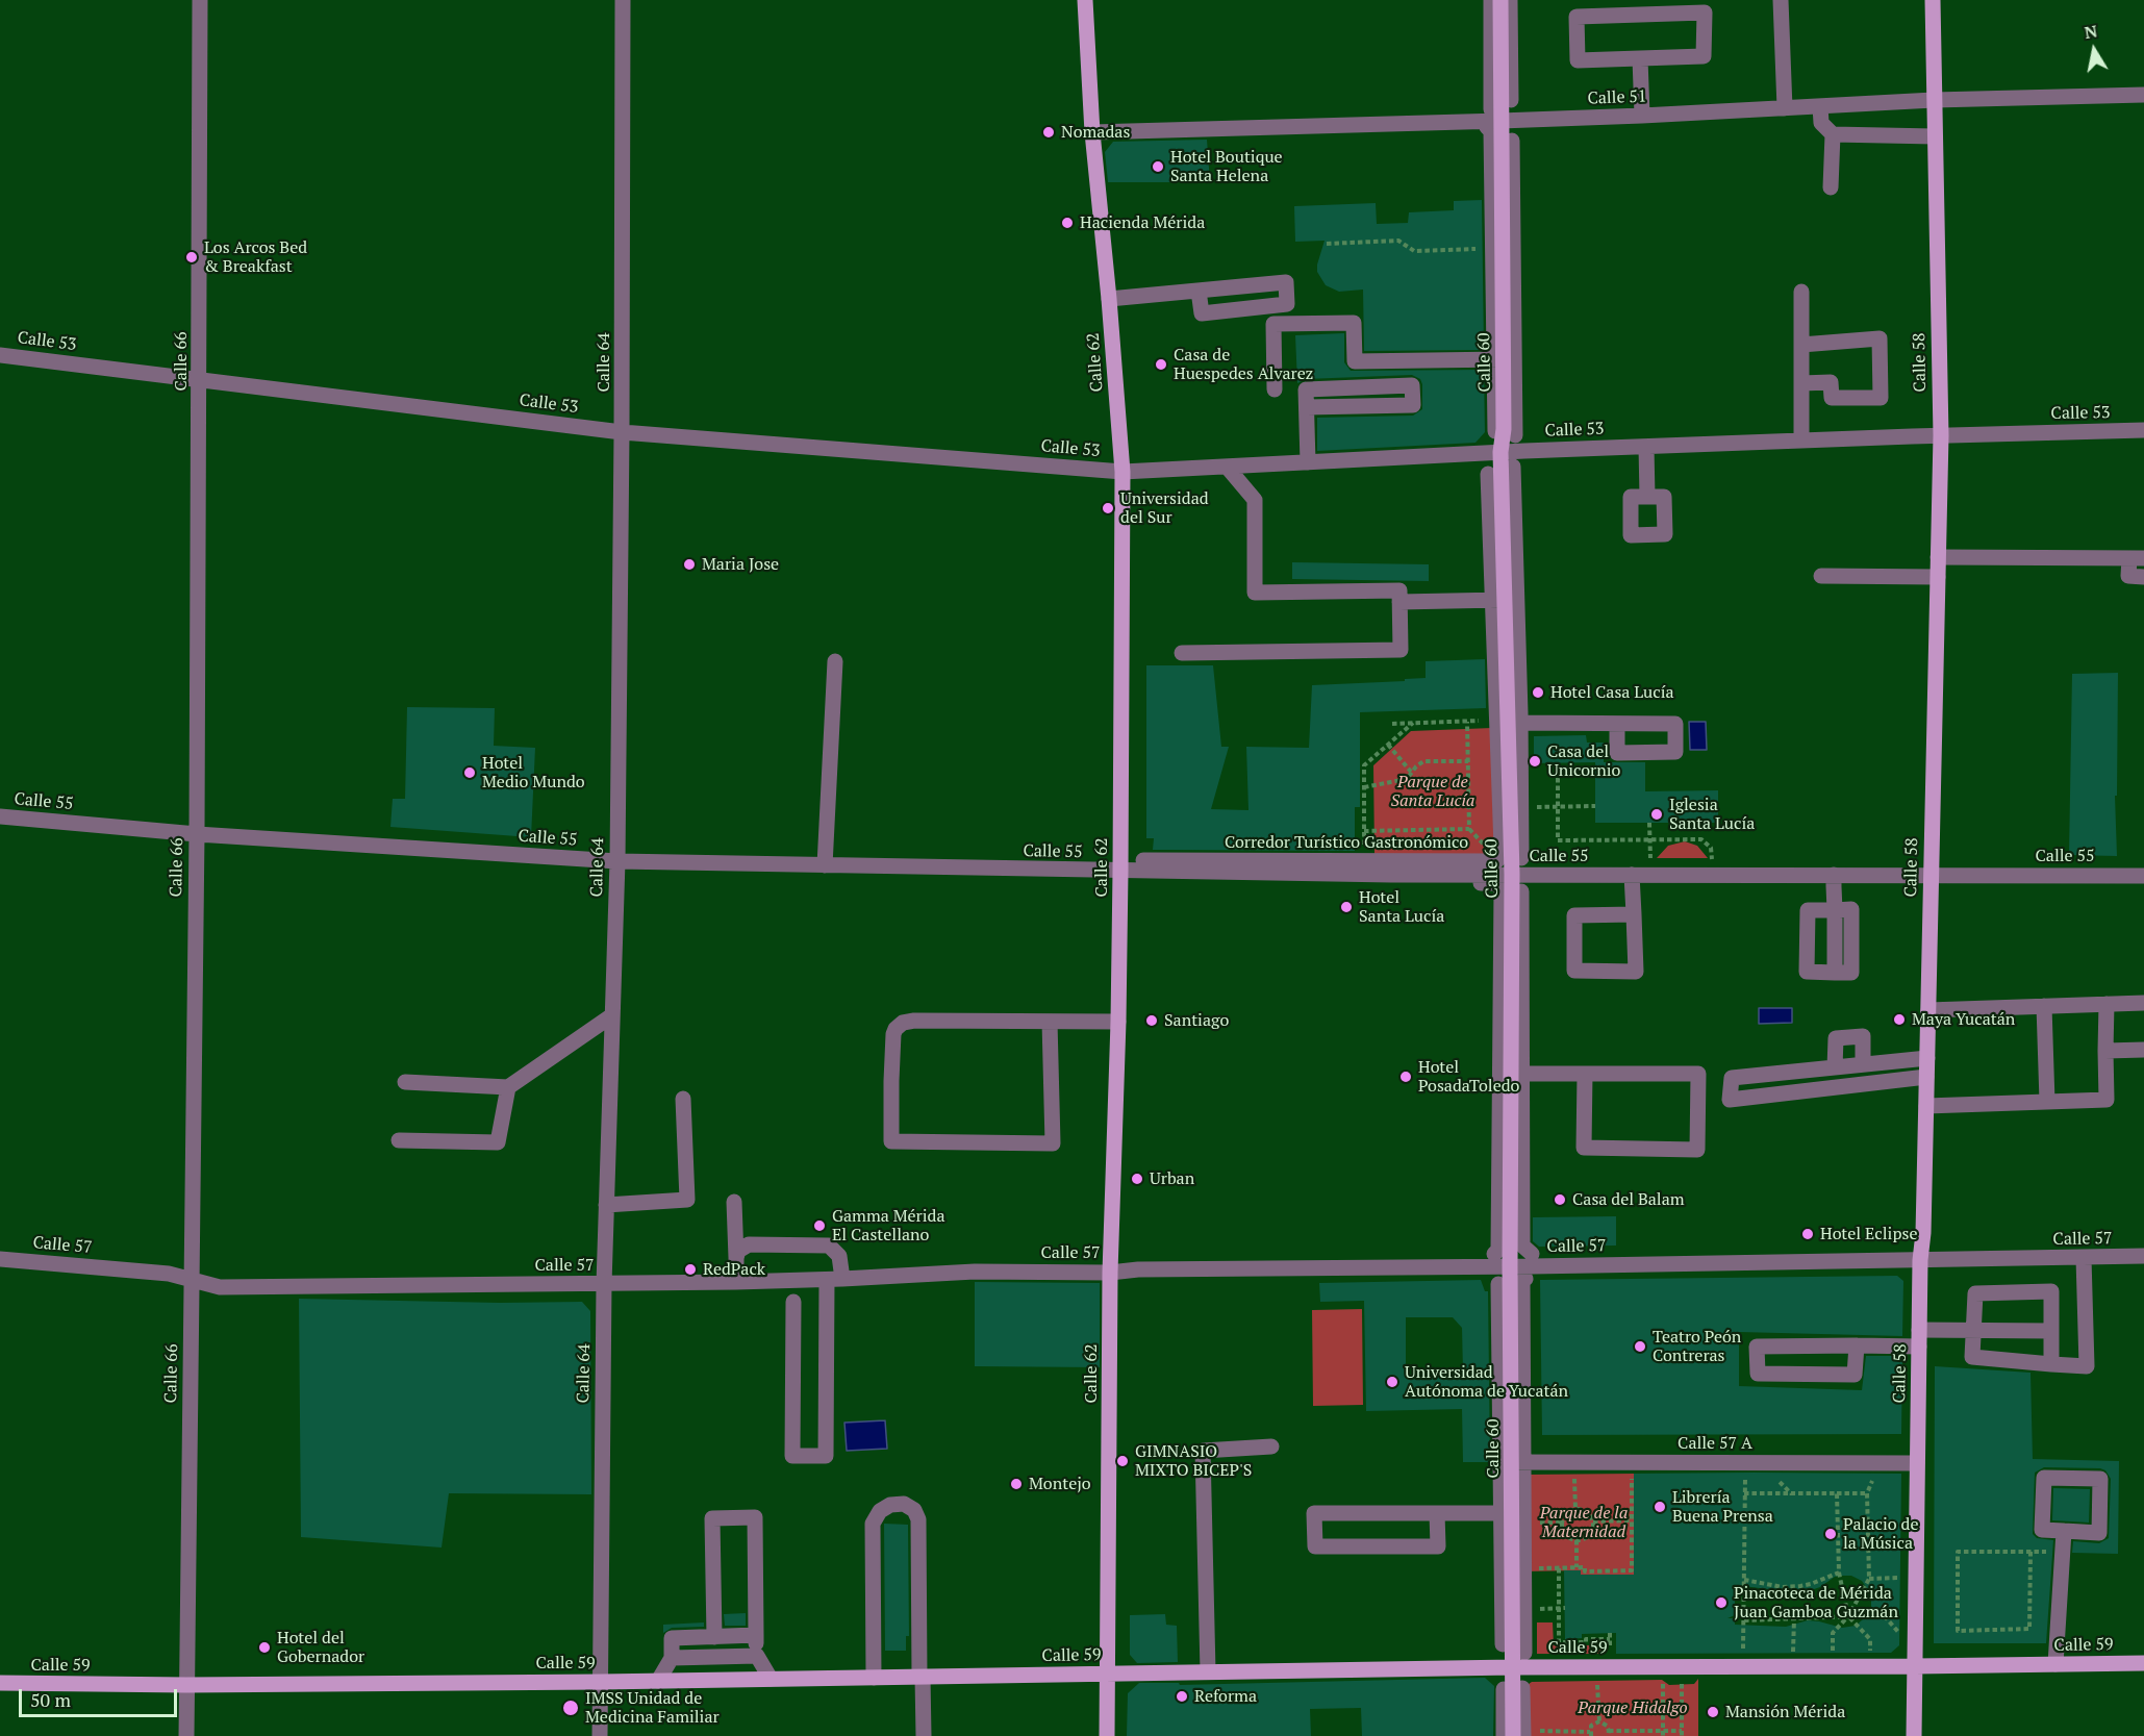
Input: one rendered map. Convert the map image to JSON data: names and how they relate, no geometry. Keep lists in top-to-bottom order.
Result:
{
  "streets": {
    "main road": [
      "Calle 62",
      "Calle 60",
      "Calle 58",
      "Calle 59"
    ],
    "street": [
      "Calle 51",
      "Calle 53",
      "Calle 66",
      "Calle 64",
      "Calle 55",
      "Corredor Turístico Gastronómico",
      "Calle 57",
      "Calle 57 A"
    ]
  },
  "crossings": [
    ["Calle 51", "Calle 62"],
    ["Calle 51", "Calle 60"],
    ["Calle 51", "Calle 58"],
    ["Calle 53", "Calle 66"],
    ["Calle 53", "Calle 64"],
    ["Calle 53", "Calle 62"],
    ["Calle 53", "Calle 60"],
    ["Calle 53", "Calle 58"],
    ["Calle 66", "Calle 55"],
    ["Calle 66", "Calle 57"],
    ["Calle 66", "Calle 59"],
    ["Calle 64", "Calle 55"],
    ["Calle 64", "Calle 57"],
    ["Calle 64", "Calle 59"],
    ["Calle 62", "Calle 55"],
    ["Calle 62", "Calle 57"],
    ["Calle 62", "Calle 59"],
    ["Calle 60", "Calle 55"],
    ["Calle 60", "Corredor Turístico Gastronómico"],
    ["Calle 60", "Calle 57"],
    ["Calle 60", "Calle 57 A"],
    ["Calle 60", "Calle 59"],
    ["Calle 58", "Calle 55"],
    ["Calle 58", "Calle 57"],
    ["Calle 58", "Calle 57 A"],
    ["Calle 58", "Calle 59"]
  ],
  "parks": ["Parque de Santa Lucía", "Parque de la Maternidad", "Parque Hidalgo"],
  "places": [
    "Nomadas",
    "Hotel Boutique Santa Helena",
    "Hacienda Mérida",
    "Los Arcos Bed & Breakfast",
    "Casa de Huespedes Alvarez",
    "Universidad del Sur",
    "Maria Jose",
    "Hotel Casa Lucía",
    "Casa del Unicornio",
    "Hotel Medio Mundo",
    "Iglesia Santa Lucía",
    "Hotel Santa Lucía",
    "Maya Yucatán",
    "Santiago",
    "Hotel PosadaToledo",
    "Urban",
    "Casa del Balam",
    "Gamma Mérida El Castellano",
    "Hotel Eclipse",
    "RedPack",
    "Teatro Peón Contreras",
    "Universidad Autónoma de Yucatán",
    "GIMNASIO MIXTO BICEP'S",
    "Montejo",
    "Librería Buena Prensa",
    "Palacio de la Música",
    "Pinacoteca de Mérida Juan Gamboa Guzmán",
    "Hotel del Gobernador",
    "Reforma",
    "IMSS Unidad de Medicina Familiar",
    "Mansión Mérida"
  ],
  "scale_bar": "50 m",
  "north": "top"
}
